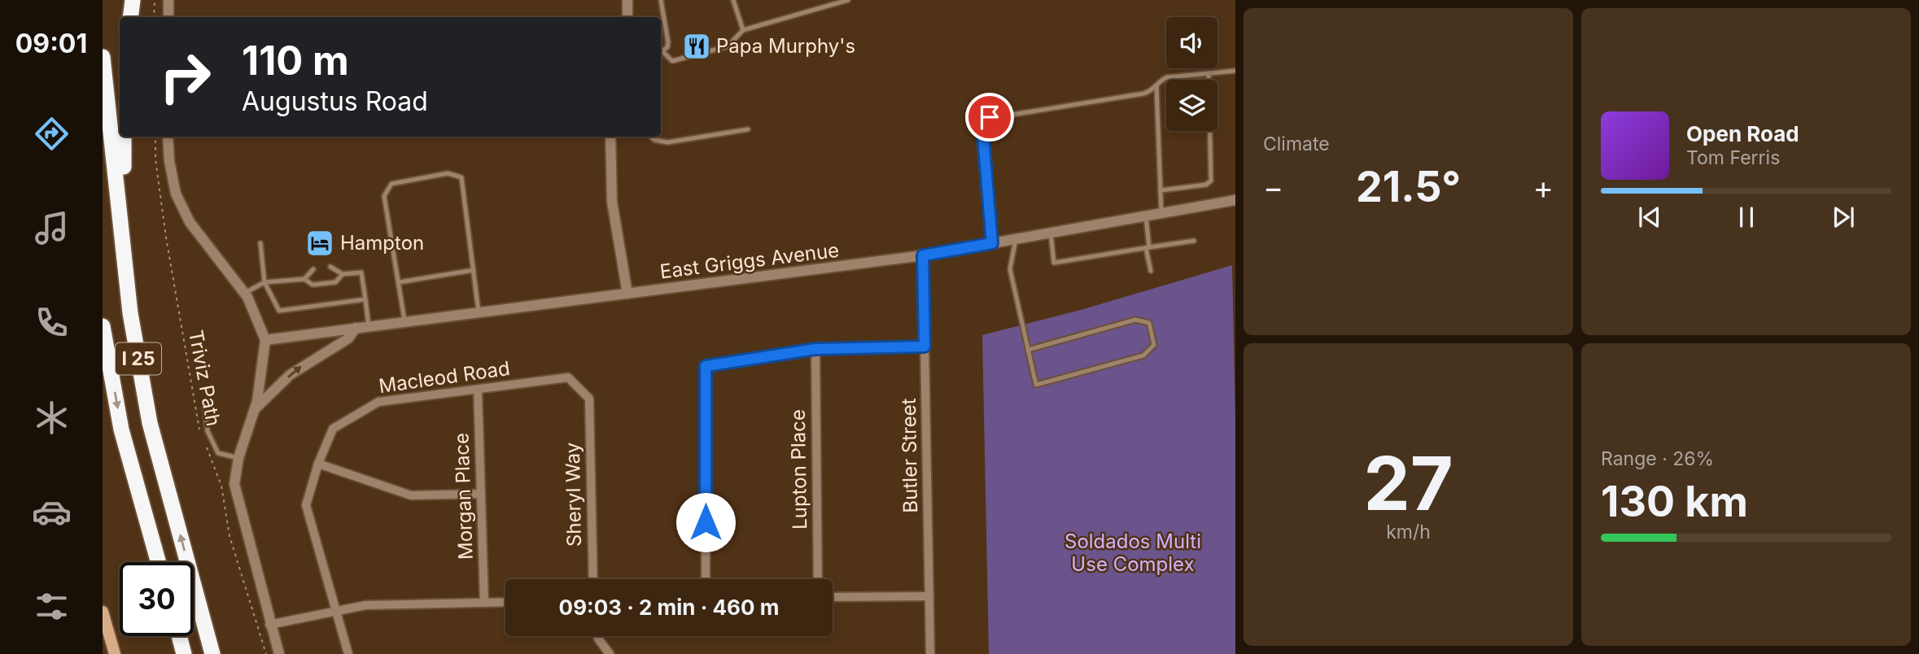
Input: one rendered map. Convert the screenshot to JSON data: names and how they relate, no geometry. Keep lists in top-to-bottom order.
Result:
{
  "streets": {
    "highway": ["I 25"],
    "street": [
      "East Griggs Avenue",
      "Macleod Road",
      "Butler Street",
      "Lupton Place",
      "Sheryl Way",
      "Morgan Place"
    ],
    "path": ["Triviz Path"]
  },
  "crossings": [
    ["East Griggs Avenue", "Butler Street"],
    ["Macleod Road", "Sheryl Way"],
    ["Macleod Road", "Morgan Place"]
  ],
  "parks": ["Soldados Multi Use Complex"],
  "places": {
    "restaurant": ["Papa Murphy's"],
    "hotel": ["Hampton"]
  },
  "page": {
    "tabs": "09:01",
    "tile": [
      "Climate",
      ["27", "km/h"],
      ["Range · 26%", "130 km"]
    ],
    "turn": ["110 m", "Augustus Road"],
    "song": ["Open Road", "Tom Ferris"],
    "heat": ["−", "21.5°", "+"],
    "limit": "30",
    "trip": "09:03 · 2 min · 460 m"
  }
}
